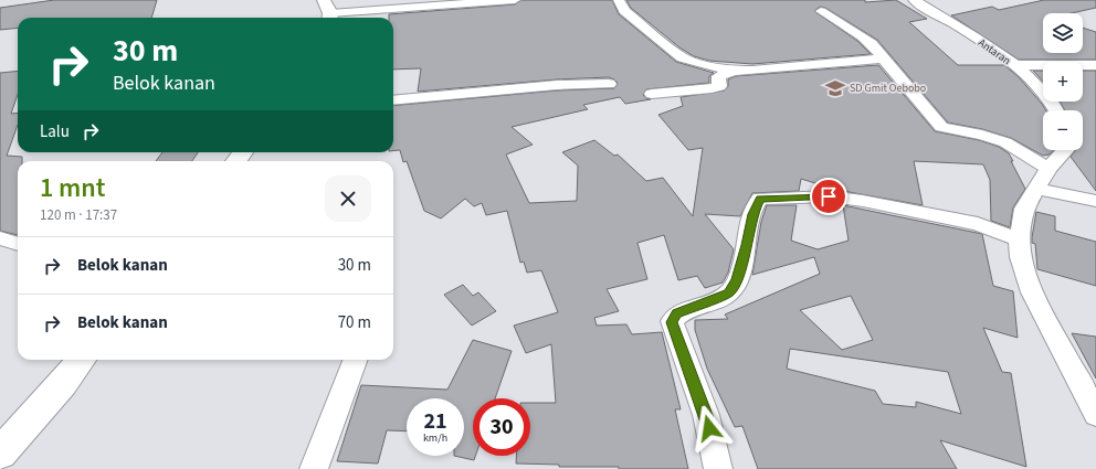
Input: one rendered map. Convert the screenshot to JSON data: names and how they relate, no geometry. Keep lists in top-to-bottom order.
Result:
{
  "streets": {
    "street": ["Antaran"]
  },
  "places": {
    "school or university": ["SD Gmit Oebobo"]
  },
  "page": {
    "map_buttons": ["+", "−"],
    "turn": ["30 m", "Belok kanan"],
    "then": "Lalu",
    "heading": ["1 mnt", "120 m · 17:37"],
    "list": [
      {
        "name": "Belok kanan",
        "value": "30 m"
      },
      {
        "name": "Belok kanan",
        "value": "70 m"
      }
    ],
    "speed": "21 km/h",
    "limit": "30"
  }
}
